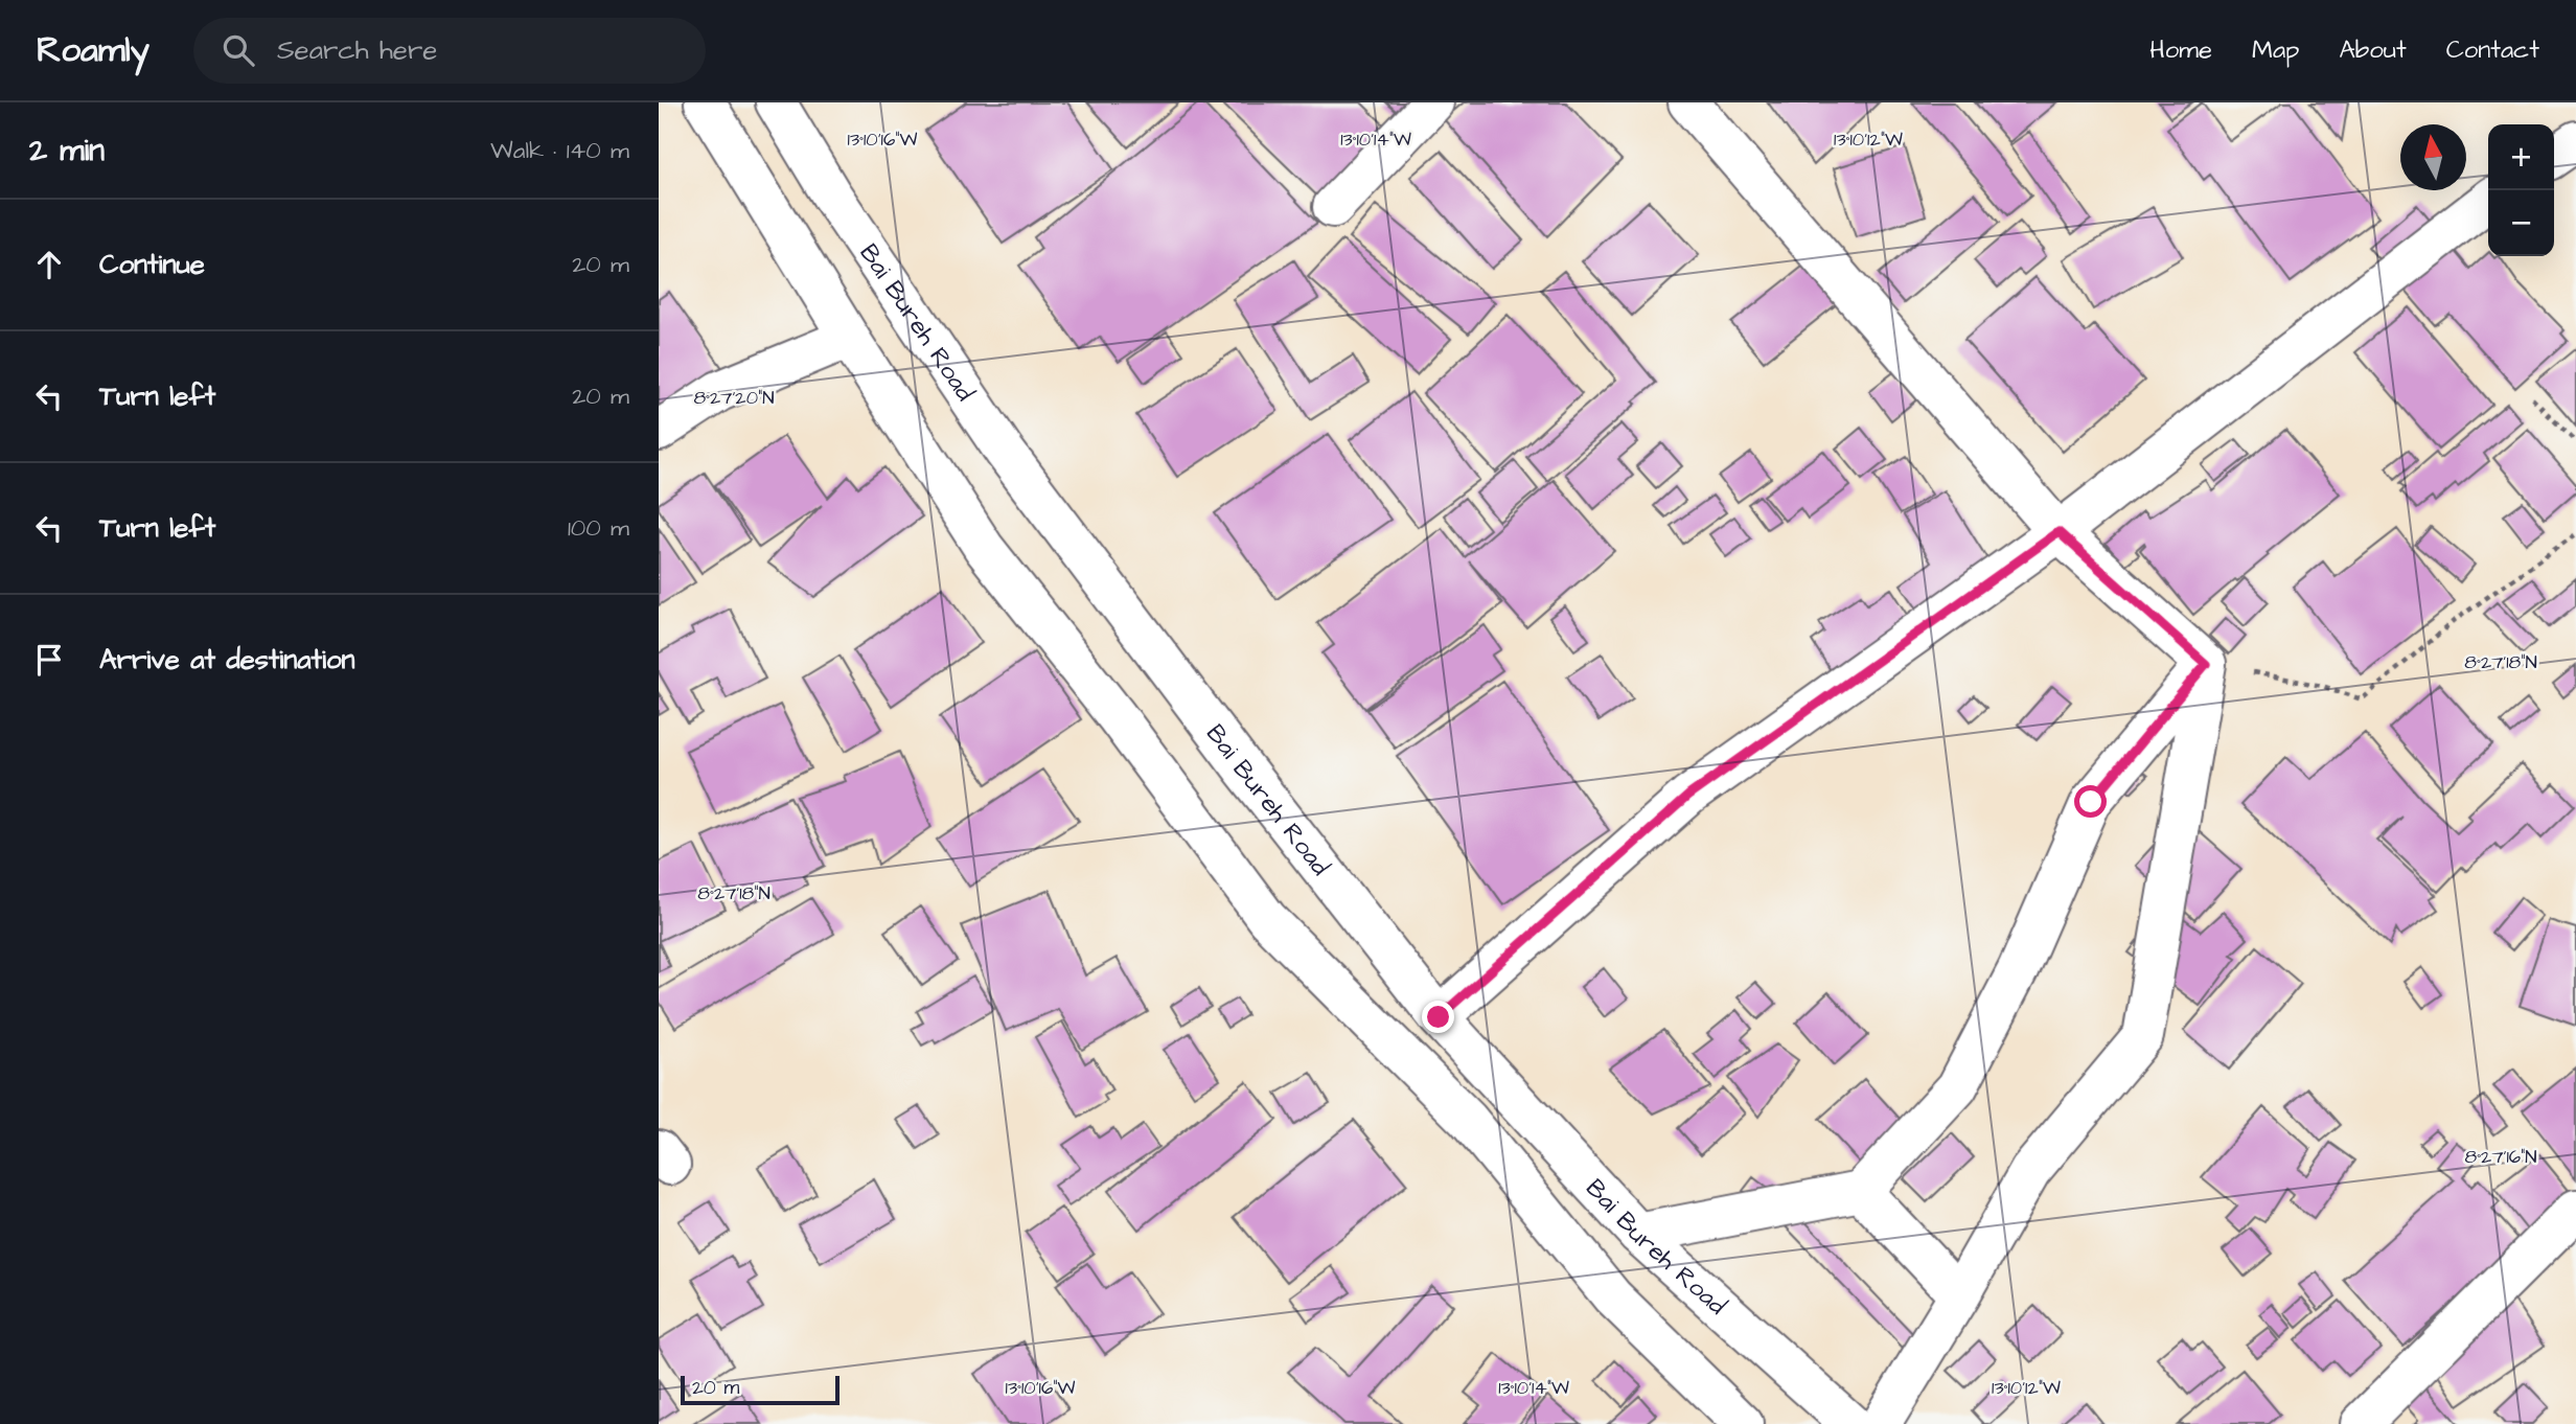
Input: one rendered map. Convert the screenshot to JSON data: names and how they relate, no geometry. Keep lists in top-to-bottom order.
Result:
{
  "streets": {
    "main road": ["Bai Bureh Road"]
  },
  "scale_bar": "20 m",
  "north": "top",
  "page": {
    "header": "Roamly",
    "search": "Search here",
    "nav": [
      "Home",
      "Map",
      "About",
      "Contact"
    ],
    "heading": ["2 min", "Walk · 140 m"],
    "map_buttons": ["+", "−"],
    "list": [
      ["Continue", "20 m"],
      ["Turn left", "20 m"],
      ["Turn left", "100 m"],
      "Arrive at destination"
    ],
    "scale": "20 m"
  },
  "coordinates": [
    "13°10'16\"W",
    "13°10'14\"W",
    "13°10'12\"W",
    "8°27'20\"N",
    "8°27'18\"N",
    "8°27'16\"N"
  ]
}
